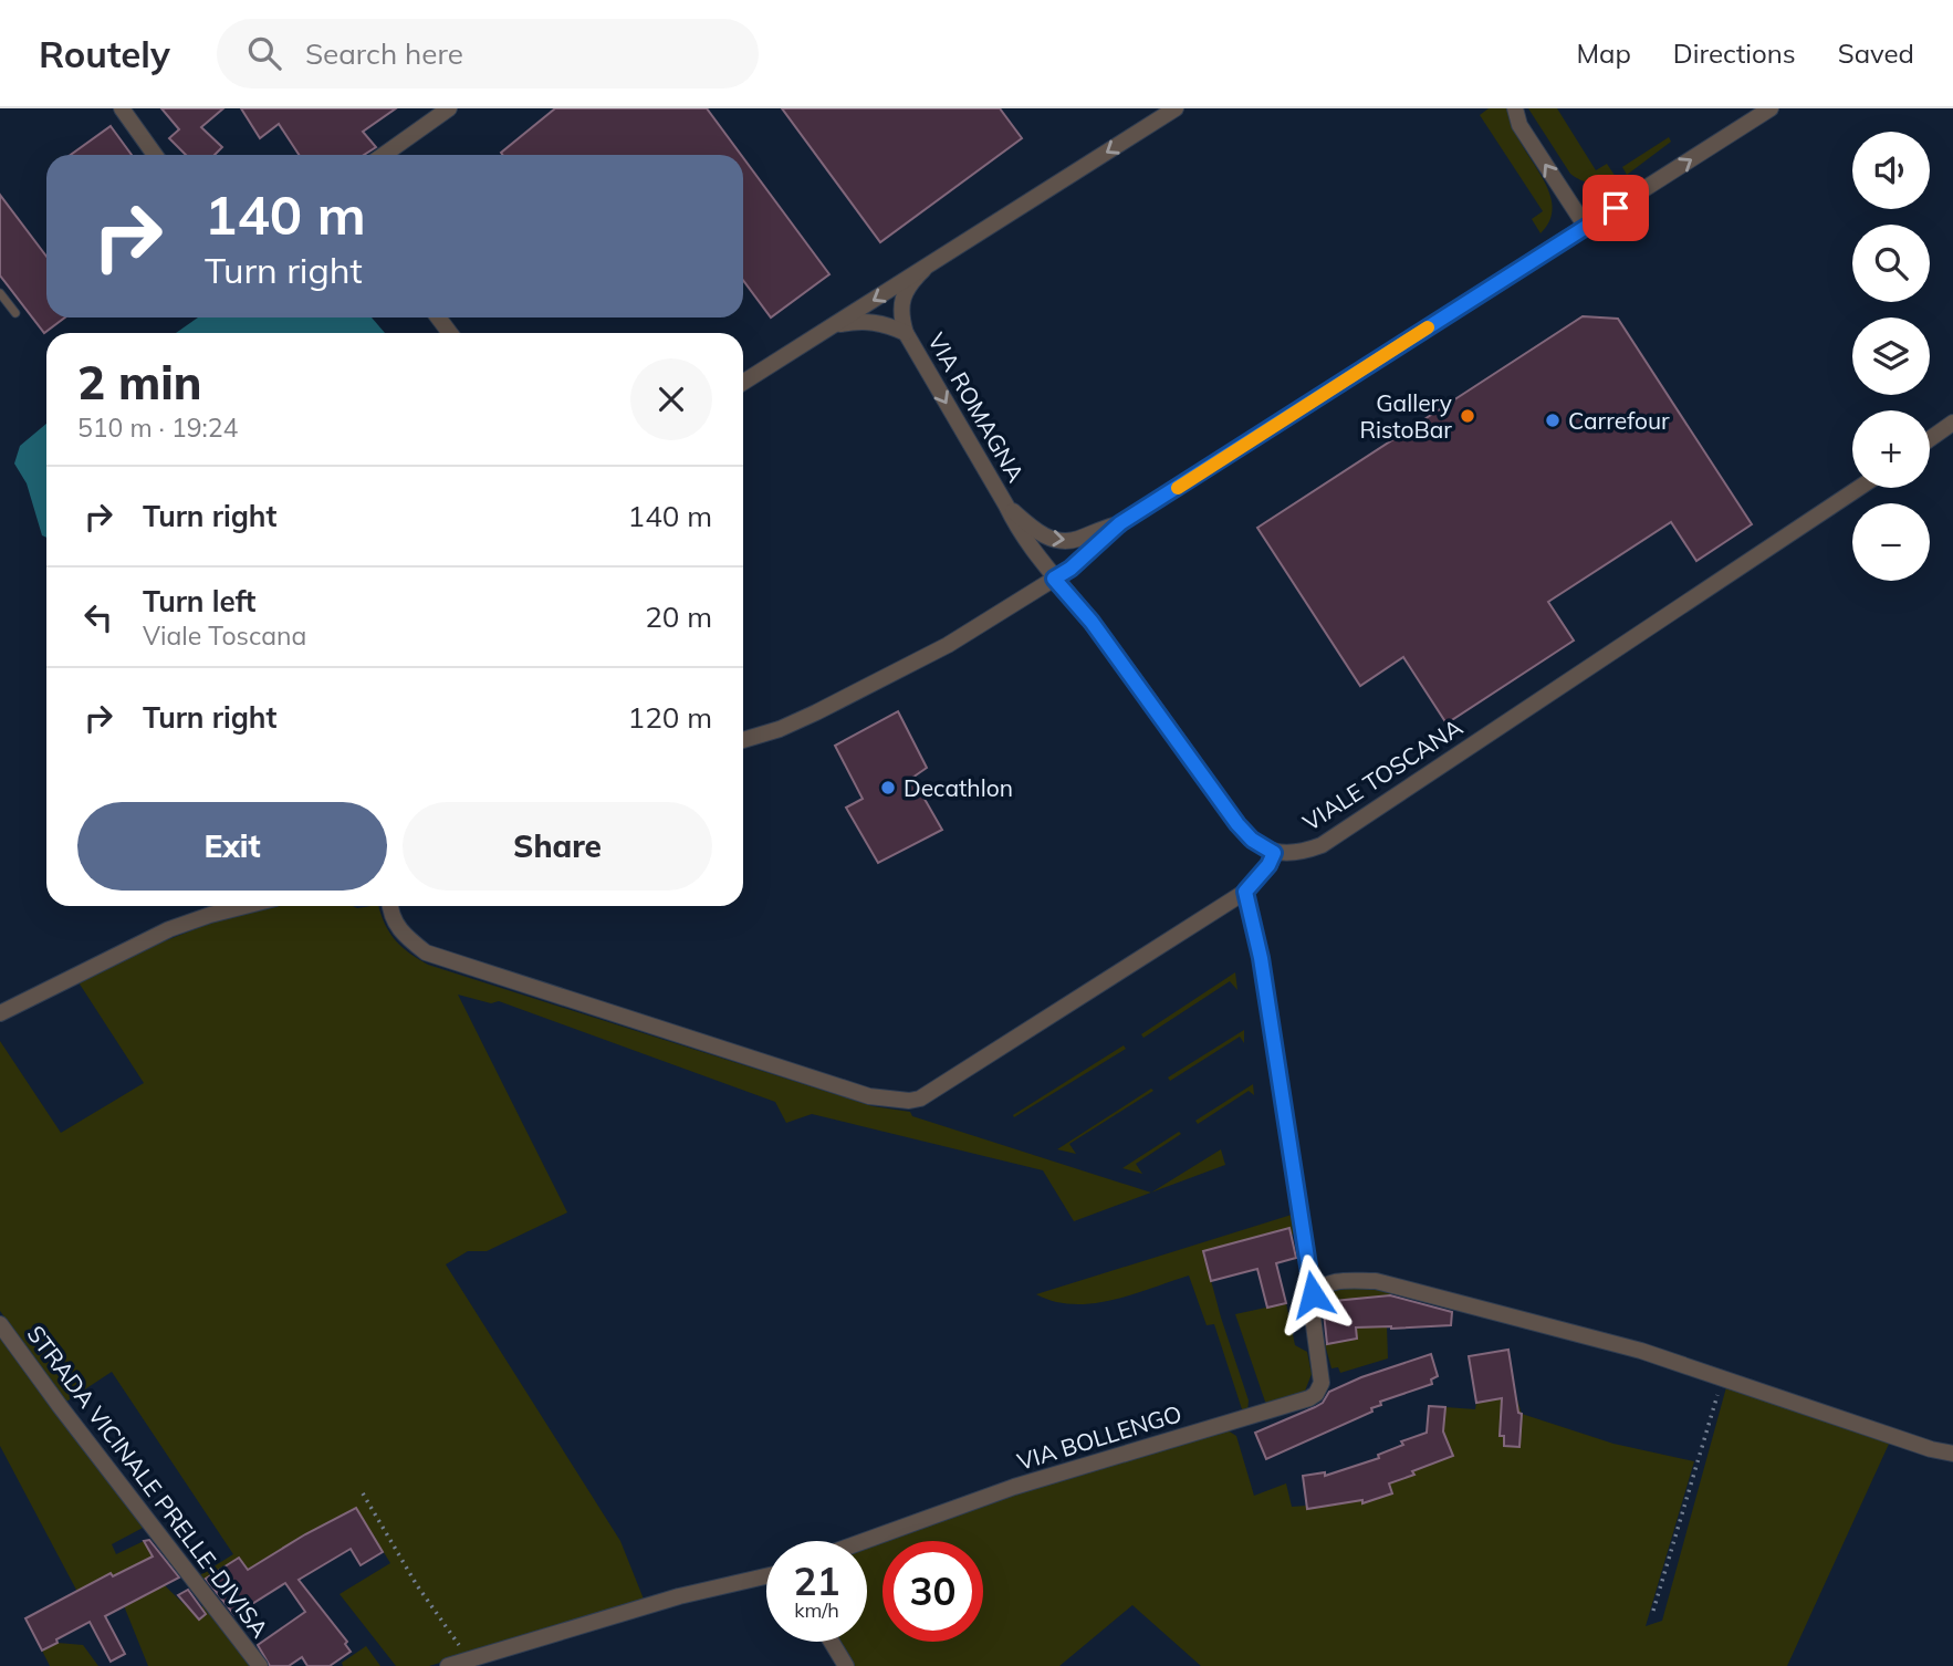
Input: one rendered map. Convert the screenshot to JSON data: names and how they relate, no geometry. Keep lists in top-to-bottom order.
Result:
{
  "streets": {
    "street": [
      "VIA ROMAGNA",
      "VIALE TOSCANA",
      "VIA BOLLENGO",
      "STRADA VICINALE PRELLE-DIVISA"
    ]
  },
  "one_way": ["VIA ROMAGNA"],
  "places": ["Gallery RistoBar", "Carrefour", "Decathlon"],
  "page": {
    "header": "Routely",
    "search": "Search here",
    "nav": ["Map", "Directions", "Saved"],
    "map_buttons": ["+", "−"],
    "turn": ["140 m", "Turn right"],
    "heading": ["2 min", "510 m · 19:24"],
    "list": [
      {
        "name": "Turn right",
        "value": "140 m"
      },
      {
        "name": "Turn left",
        "note": "Viale Toscana",
        "value": "20 m"
      },
      {
        "name": "Turn right",
        "value": "120 m"
      }
    ],
    "buttons": ["Exit", "Share"],
    "speed": "21 km/h",
    "limit": "30"
  }
}
